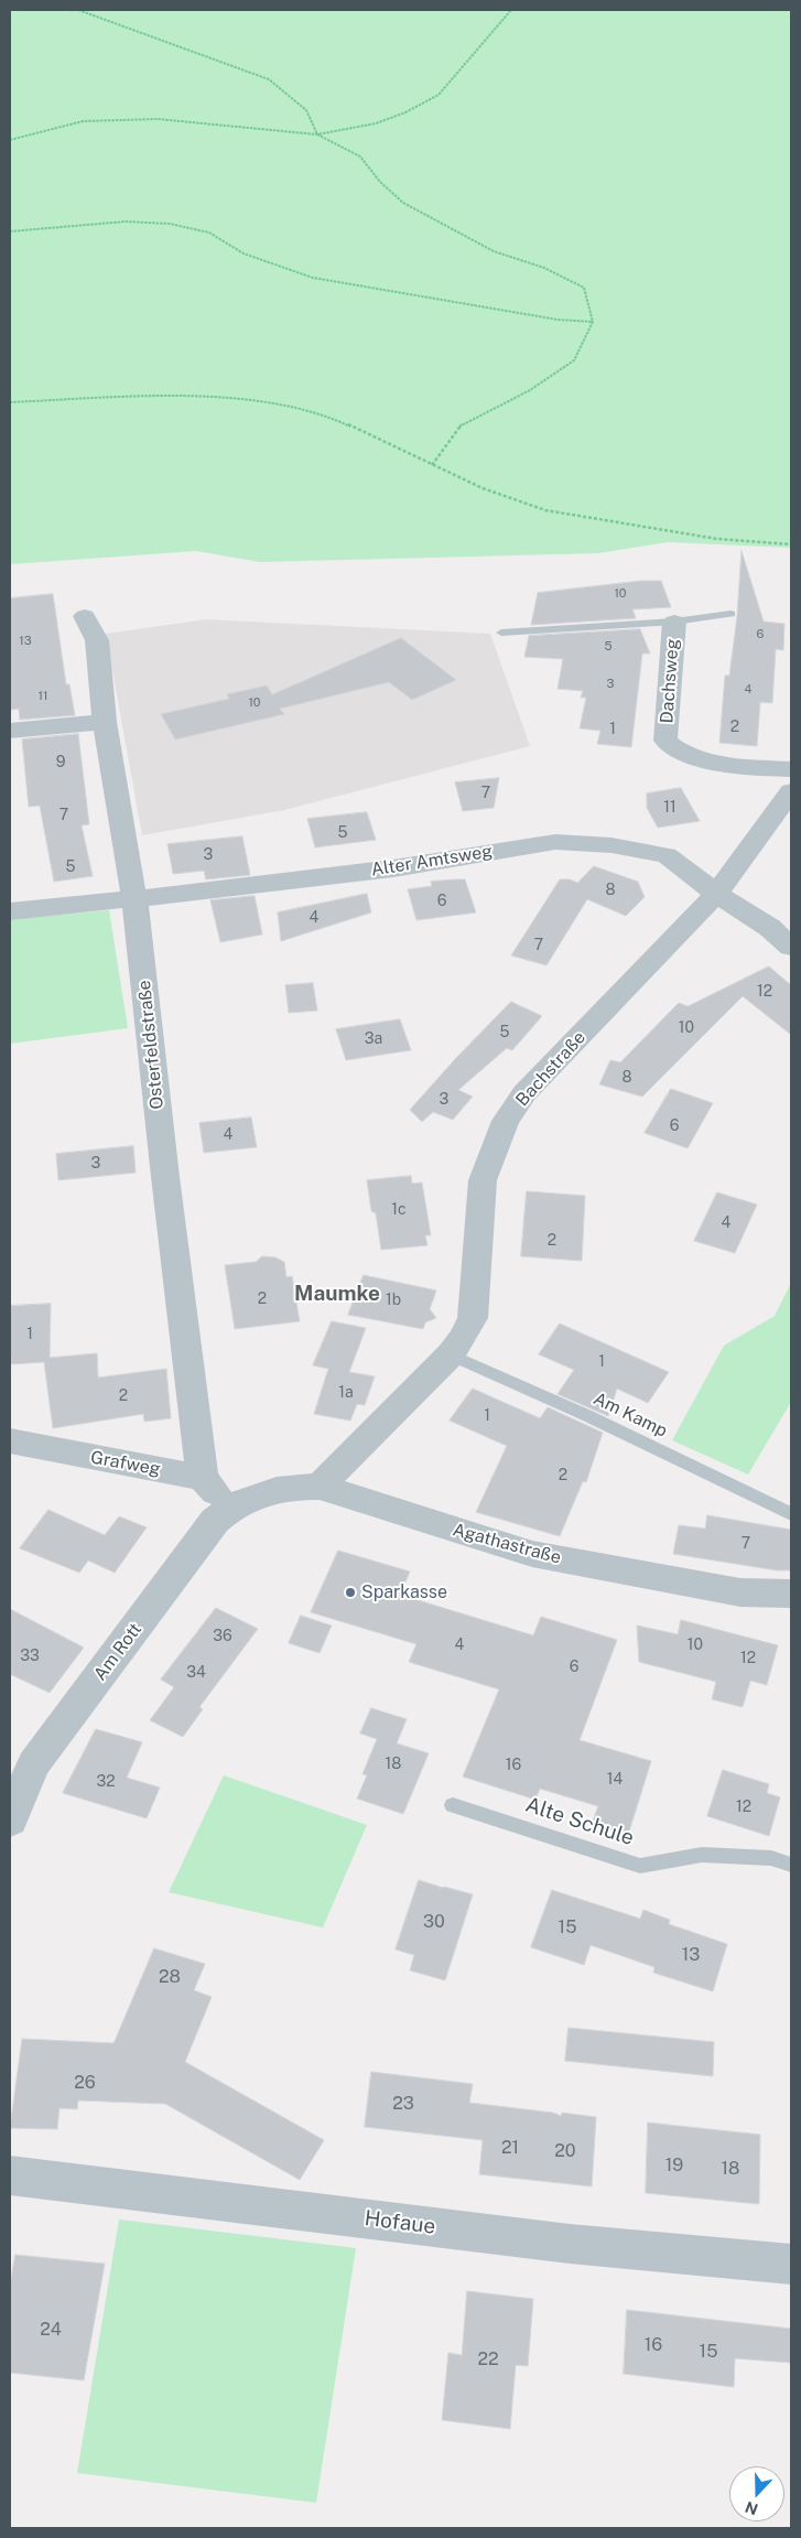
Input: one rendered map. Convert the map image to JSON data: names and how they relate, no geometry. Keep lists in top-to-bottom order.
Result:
{
  "streets": {
    "street": [
      "Dachsweg",
      "Alter Amtsweg",
      "Osterfeldstraße",
      "Bachstraße",
      "Grafweg",
      "Agathastraße",
      "Am Rott",
      "Hofaue"
    ],
    "lane": ["Am Kamp", "Alte Schule"]
  },
  "crossings": [
    ["Alter Amtsweg", "Osterfeldstraße"],
    ["Alter Amtsweg", "Bachstraße"],
    ["Osterfeldstraße", "Grafweg"],
    ["Bachstraße", "Am Kamp"],
    ["Bachstraße", "Agathastraße"],
    ["Agathastraße", "Am Rott"]
  ],
  "districts": ["Maumke"],
  "places": ["Sparkasse"],
  "house_numbers": [
    "10",
    "6",
    "13",
    "5",
    "3",
    "4",
    "11",
    "10",
    "2",
    "1",
    "9",
    "7",
    "11",
    "7",
    "5",
    "3",
    "5",
    "8",
    "6",
    "4",
    "7",
    "12",
    "10",
    "5",
    "3a",
    "8",
    "3",
    "6",
    "4",
    "3",
    "1c",
    "4",
    "2",
    "2",
    "1b",
    "1",
    "1",
    "1a",
    "2",
    "1",
    "2",
    "7",
    "36",
    "4",
    "10",
    "33",
    "12",
    "6",
    "34",
    "18",
    "16",
    "14",
    "32",
    "12",
    "30",
    "15",
    "13",
    "28",
    "26",
    "23",
    "21",
    "20",
    "19",
    "18",
    "24",
    "16",
    "15",
    "22"
  ],
  "north": "bottom"
}
